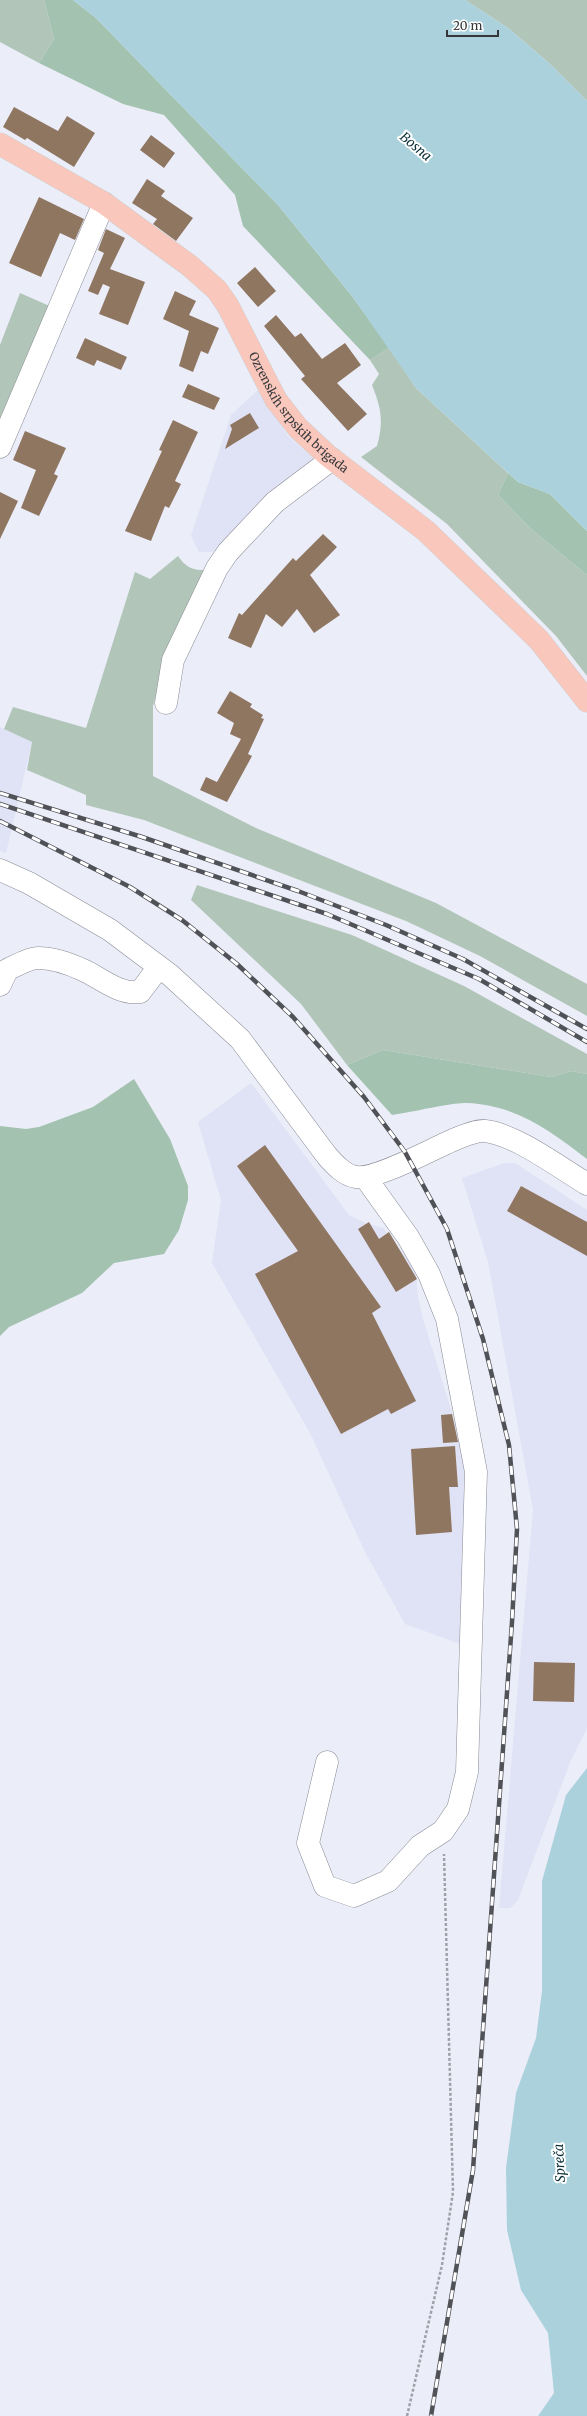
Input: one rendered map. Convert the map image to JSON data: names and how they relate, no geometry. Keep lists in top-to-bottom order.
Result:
{
  "streets": {
    "main road": ["Ozrenskih srpskih brigada"]
  },
  "water": ["Bosna", "Spreča"],
  "scale_bar": "20 m"
}
